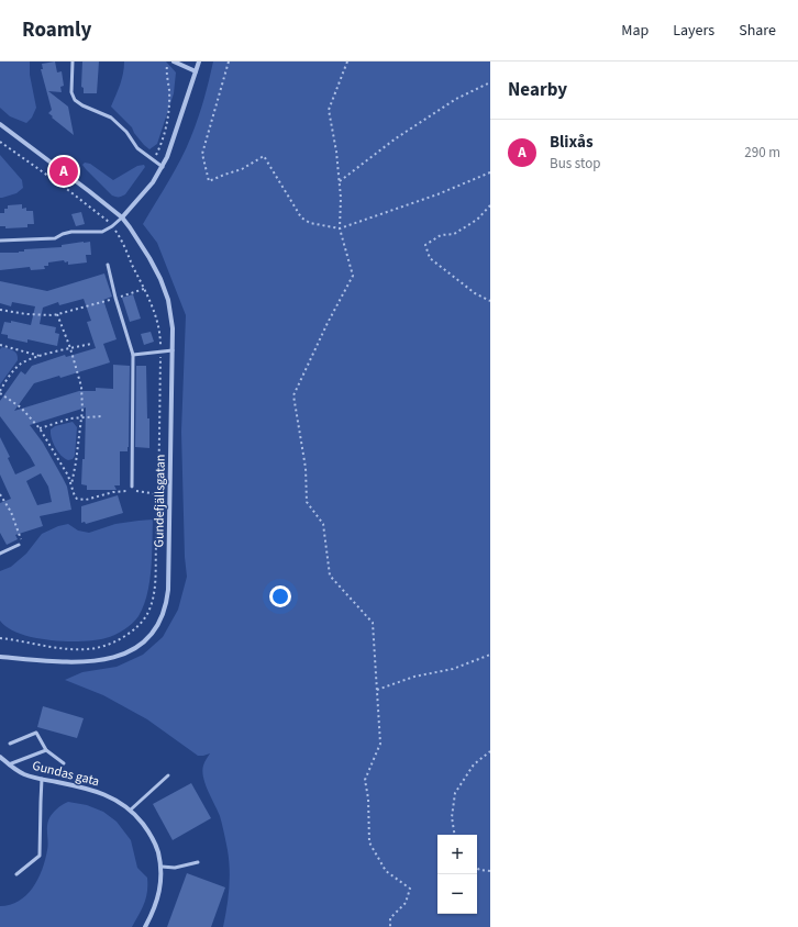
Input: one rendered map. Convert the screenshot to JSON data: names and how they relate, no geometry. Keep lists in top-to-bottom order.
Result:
{
  "streets": {
    "street": ["Gundefjällsgatan", "Gundas gata"]
  },
  "page": {
    "header": "Roamly",
    "nav": ["Map", "Layers", "Share"],
    "heading": "Nearby",
    "list": [
      {
        "mark": "A",
        "name": "Blixås",
        "note": "Bus stop",
        "value": "290 m"
      }
    ],
    "pins": "A",
    "map_buttons": ["+", "−"]
  }
}
